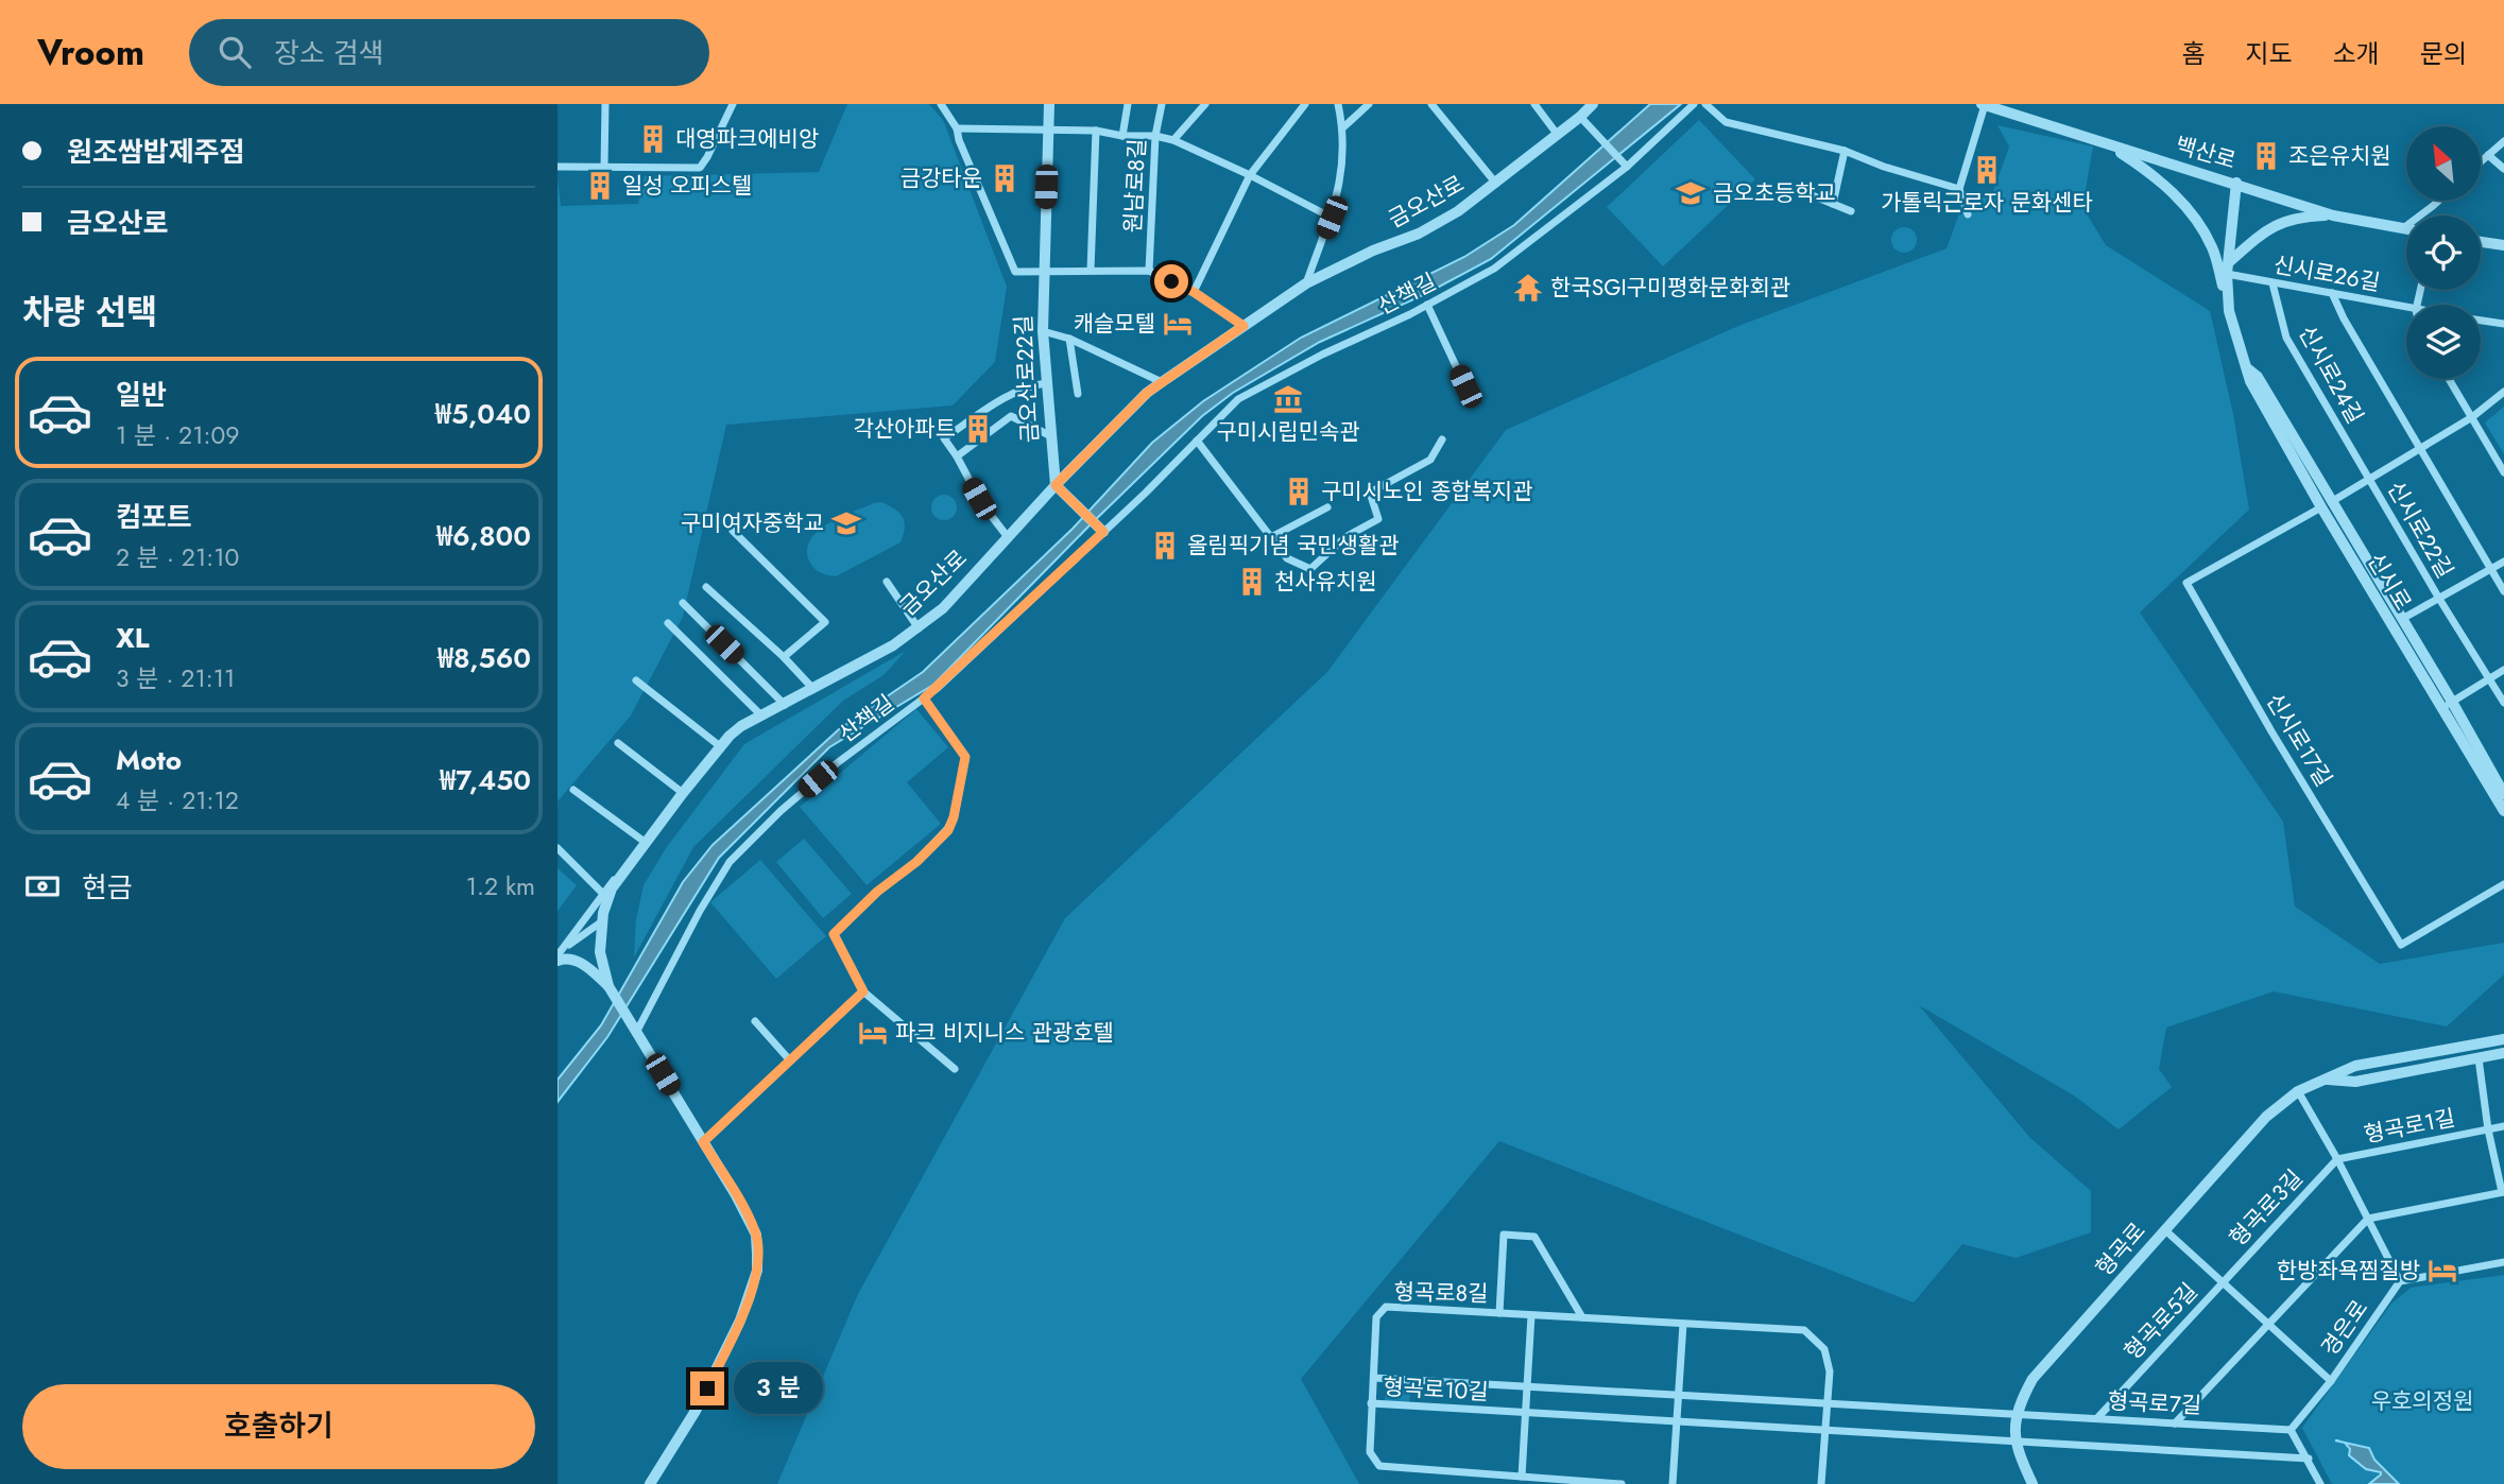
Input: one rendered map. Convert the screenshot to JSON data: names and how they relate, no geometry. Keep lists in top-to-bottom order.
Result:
{
  "streets": {
    "street": [
      "백산로",
      "원남로8길",
      "금오산로",
      "신시로26길",
      "산책길",
      "신시로24길",
      "금오산로22길",
      "신시로22길",
      "신시로",
      "신시로17길",
      "형곡로1길",
      "형곡로3길",
      "형곡로",
      "형곡로8길",
      "형곡로5길",
      "경은로",
      "형곡로10길",
      "형곡로7길"
    ]
  },
  "crossings": [
    ["백산로", "신시로"],
    ["금오산로", "산책길"],
    ["금오산로", "금오산로22길"],
    ["신시로26길", "신시로24길"],
    ["신시로26길", "신시로"],
    ["신시로24길", "신시로22길"],
    ["신시로22길", "신시로"],
    ["신시로", "신시로17길"],
    ["형곡로1길", "형곡로3길"],
    ["형곡로1길", "형곡로"],
    ["형곡로3길", "형곡로5길"],
    ["형곡로", "형곡로5길"],
    ["형곡로", "형곡로10길"],
    ["형곡로", "형곡로7길"],
    ["형곡로8길", "형곡로10길"],
    ["형곡로5길", "경은로"],
    ["형곡로5길", "형곡로7길"],
    ["경은로", "형곡로7길"]
  ],
  "parks": ["우호의정원"],
  "places": {
    "building": [
      "대영파크에비앙",
      "조은유치원",
      "가톨릭근로자 문화센타",
      "금강타운",
      "일성 오피스텔",
      "각산아파트",
      "구미시노인 종합복지관",
      "올림픽기념 국민생활관",
      "천사유치원"
    ],
    "school or university": ["금오초등학교", "구미여자중학교"],
    "temple": ["한국SGI구미평화문화회관"],
    "hotel": ["캐슬모텔", "파크 비지니스 관광호텔", "한방좌욕찜질방"],
    "museum": ["구미시립민속관"]
  },
  "north": "top left",
  "page": {
    "header": "Vroom",
    "search": "장소 검색",
    "nav": [
      "홈",
      "지도",
      "소개",
      "문의"
    ],
    "banner": ["원조쌈밥제주점", "금오산로"],
    "heading": "차량 선택",
    "list": [
      {
        "name": "일반",
        "note": "1 분 · 21:09",
        "value": "₩5,040"
      },
      {
        "name": "컴포트",
        "note": "2 분 · 21:10",
        "value": "₩6,800"
      },
      {
        "name": "XL",
        "note": "3 분 · 21:11",
        "value": "₩8,560"
      },
      {
        "name": "Moto",
        "note": "4 분 · 21:12",
        "value": "₩7,450"
      }
    ],
    "pay": ["현금", "1.2 km"],
    "bubble": "3 분",
    "buttons": "호출하기"
  }
}
